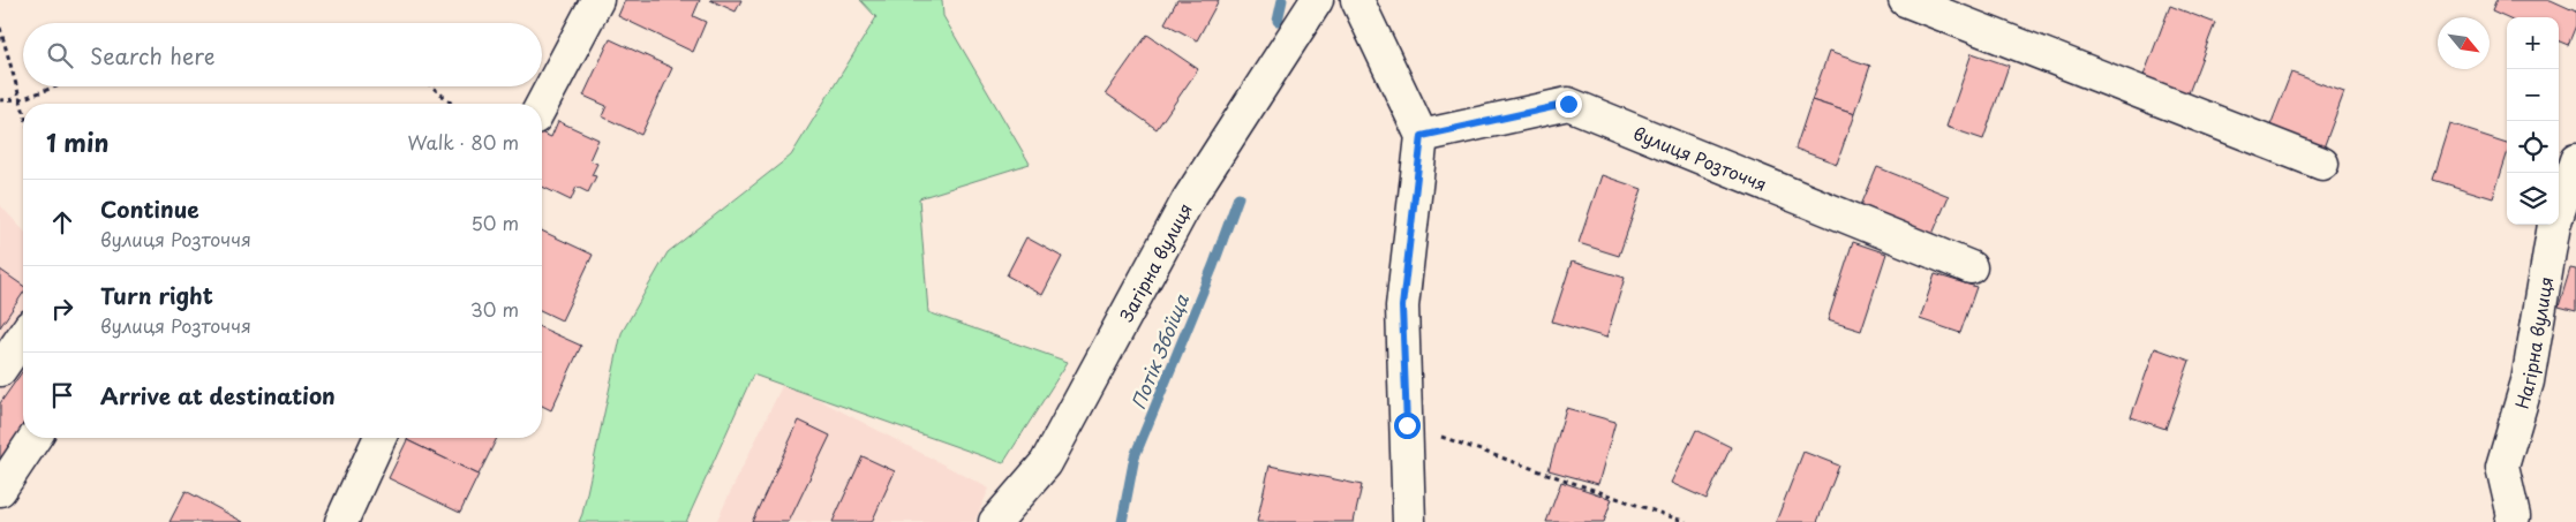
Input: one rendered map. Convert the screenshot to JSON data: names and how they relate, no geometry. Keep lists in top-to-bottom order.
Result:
{
  "streets": {
    "street": ["вулиця Розточчя", "Загірна вулиця", "Нагірна вулиця"]
  },
  "water": ["Потік Збоїща"],
  "north": "bottom right",
  "page": {
    "map_buttons": ["+", "−"],
    "search": "Search here",
    "heading": ["1 min", "Walk · 80 m"],
    "list": [
      ["Continue", "вулиця Розточчя", "50 m"],
      ["Turn right", "вулиця Розточчя", "30 m"],
      "Arrive at destination"
    ]
  }
}
